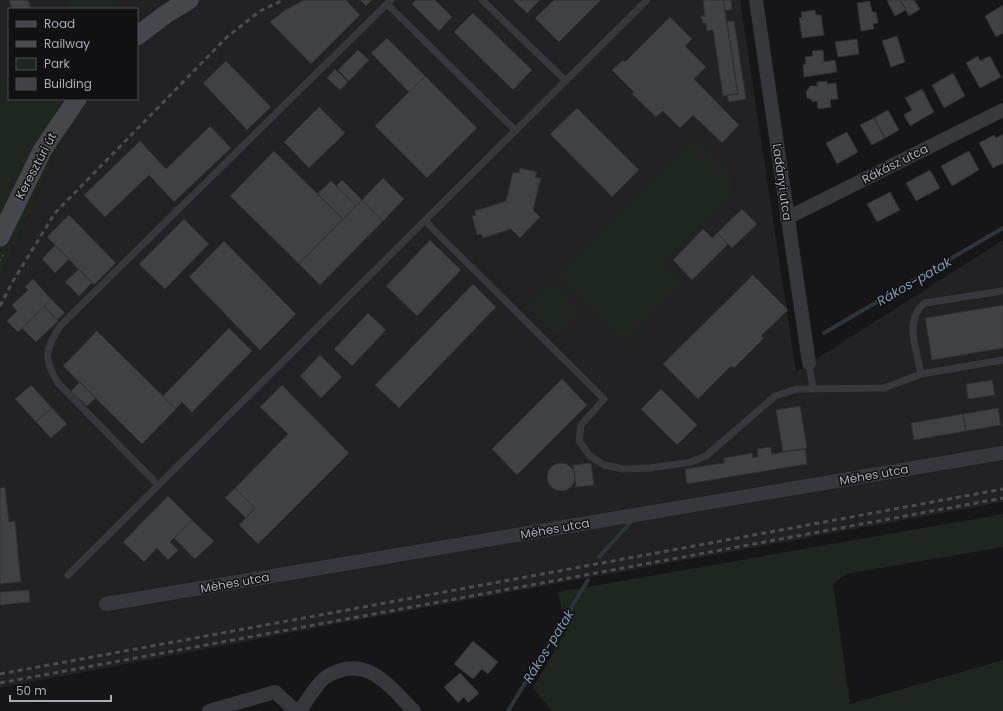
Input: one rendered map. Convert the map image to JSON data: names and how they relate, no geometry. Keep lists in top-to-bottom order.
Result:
{
  "streets": {
    "main road": ["Keresztúri út"],
    "street": ["Rákász utca", "Ladányi utca", "Méhes utca"]
  },
  "crossings": [
    ["Rákász utca", "Ladányi utca"]
  ],
  "water": ["Rákos-patak"],
  "legend": [
    "Road",
    "Railway",
    "Park",
    "Building"
  ],
  "scale_bar": "50 m"
}
